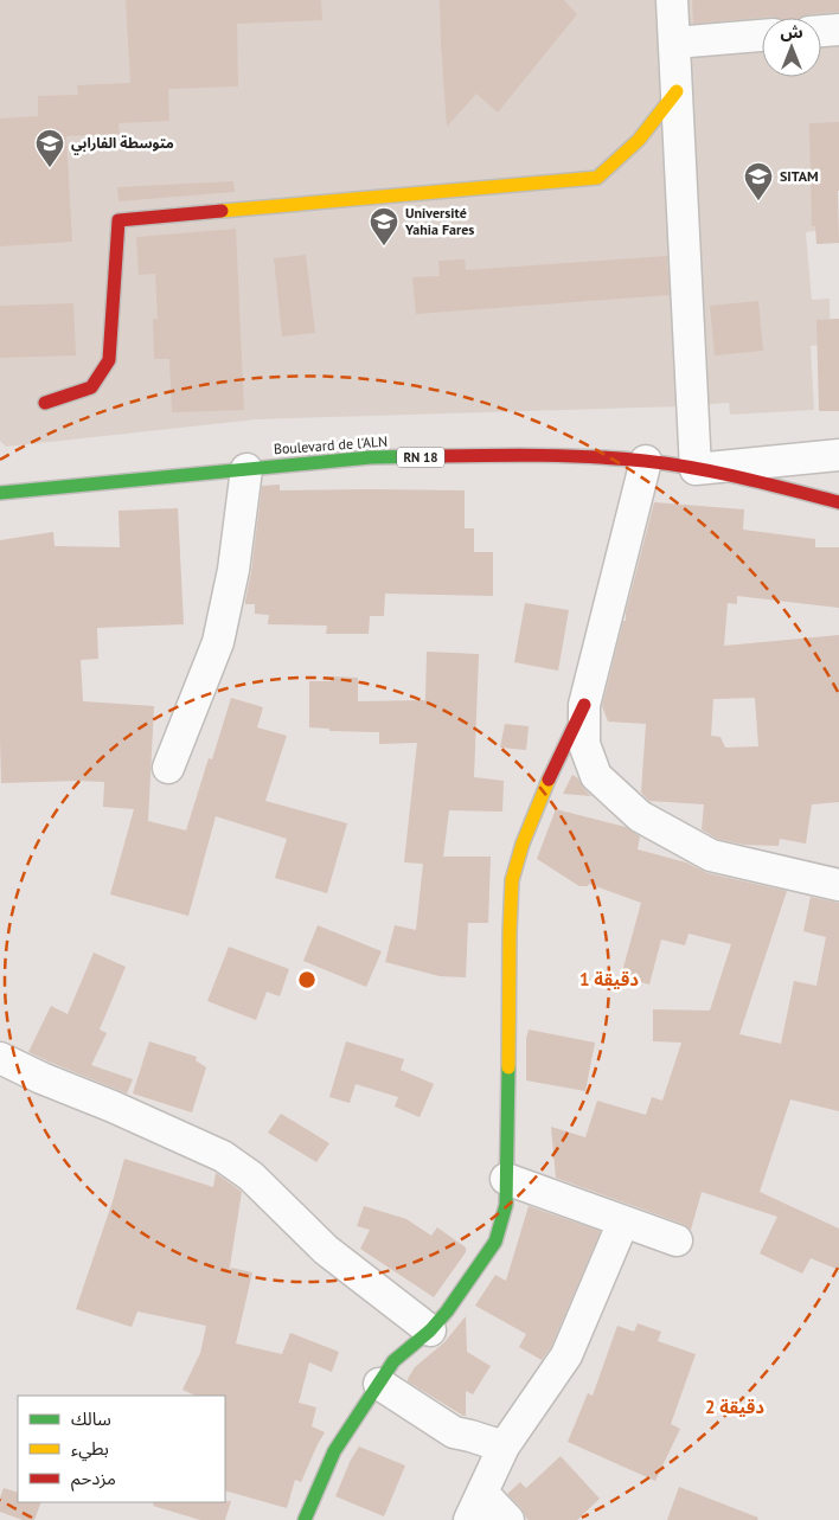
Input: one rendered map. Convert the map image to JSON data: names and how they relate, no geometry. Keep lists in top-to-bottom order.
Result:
{
  "streets": {
    "street": ["Boulevard de l'ALN", "RN 18"]
  },
  "places": {
    "school or university": ["متوسطة الفارابي", "SITAM", "Université Yahia Fares"]
  },
  "legend": ["سالك", "بطيء", "مزدحم"],
  "north": "top",
  "rings": ["1 دقيقة", "2 دقيقة"]
}
